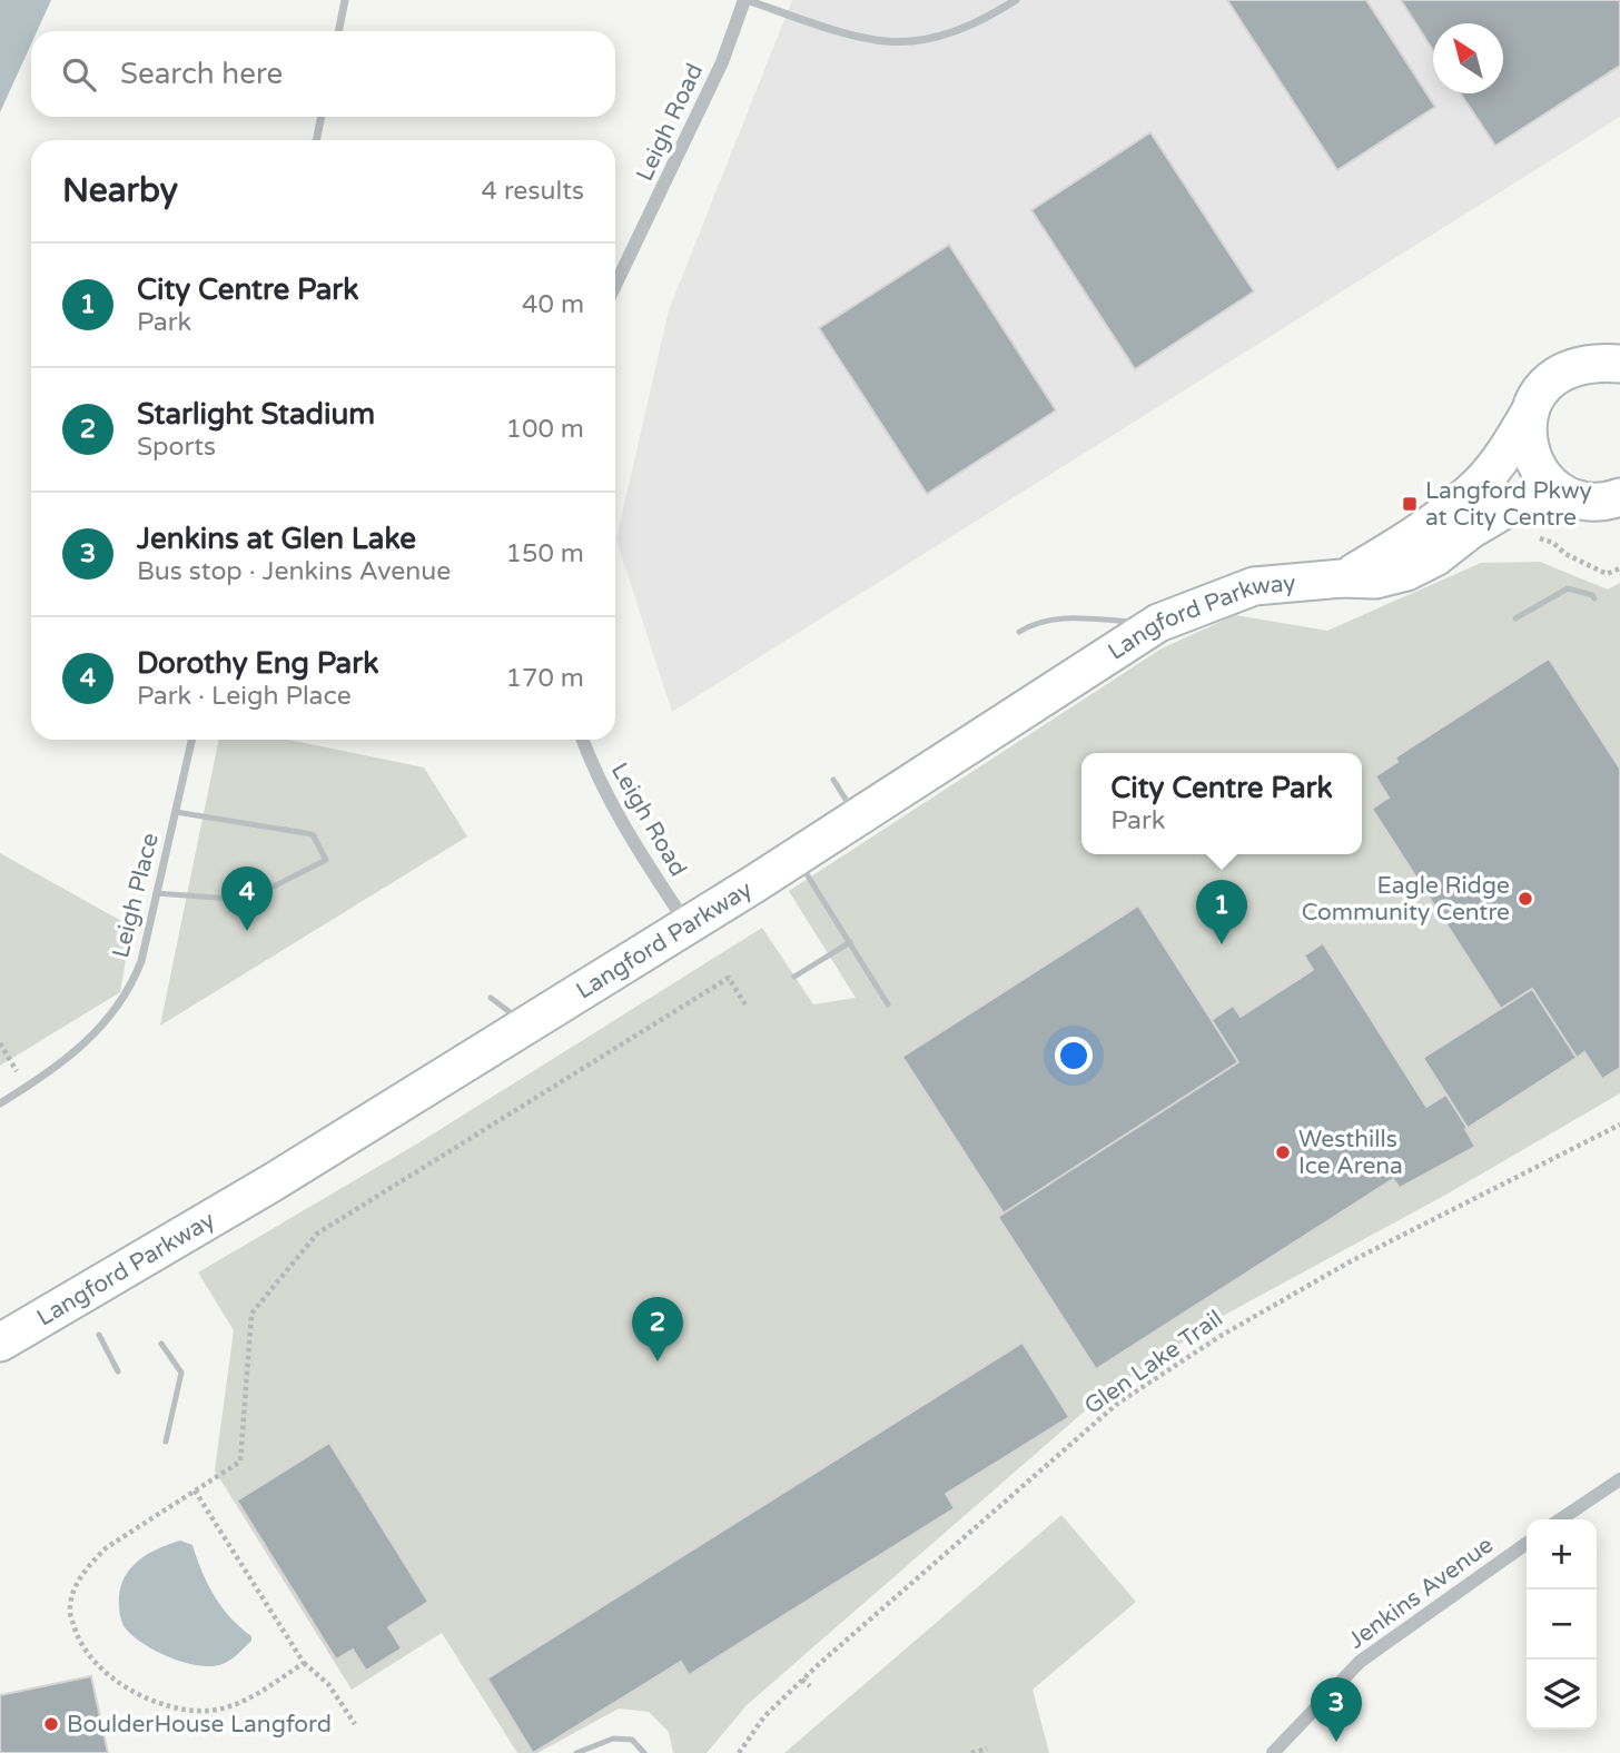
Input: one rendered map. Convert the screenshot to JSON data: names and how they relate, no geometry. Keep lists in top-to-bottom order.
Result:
{
  "streets": {
    "main road": ["Langford Parkway"],
    "street": ["Leigh Road", "Leigh Place", "Jenkins Avenue"],
    "path": ["Glen Lake Trail"]
  },
  "crossings": [
    ["Leigh Road", "Langford Parkway"]
  ],
  "places": {
    "transit": ["Langford Pkwy at City Centre"],
    "other": ["Eagle Ridge Community Centre", "Westhills Ice Arena", "BoulderHouse Langford"]
  },
  "north": "top left",
  "page": {
    "search": "Search here",
    "heading": ["Nearby", "4 results"],
    "list": [
      {
        "mark": "1",
        "name": "City Centre Park",
        "note": "Park",
        "value": "40 m"
      },
      {
        "mark": "2",
        "name": "Starlight Stadium",
        "note": "Sports",
        "value": "100 m"
      },
      {
        "mark": "3",
        "name": "Jenkins at Glen Lake",
        "note": "Bus stop · Jenkins Avenue",
        "value": "150 m"
      },
      {
        "mark": "4",
        "name": "Dorothy Eng Park",
        "note": "Park · Leigh Place",
        "value": "170 m"
      }
    ],
    "popup": ["City Centre Park", "Park"],
    "pins": [
      "4",
      "1",
      "2",
      "3"
    ],
    "map_buttons": ["+", "−"]
  }
}
